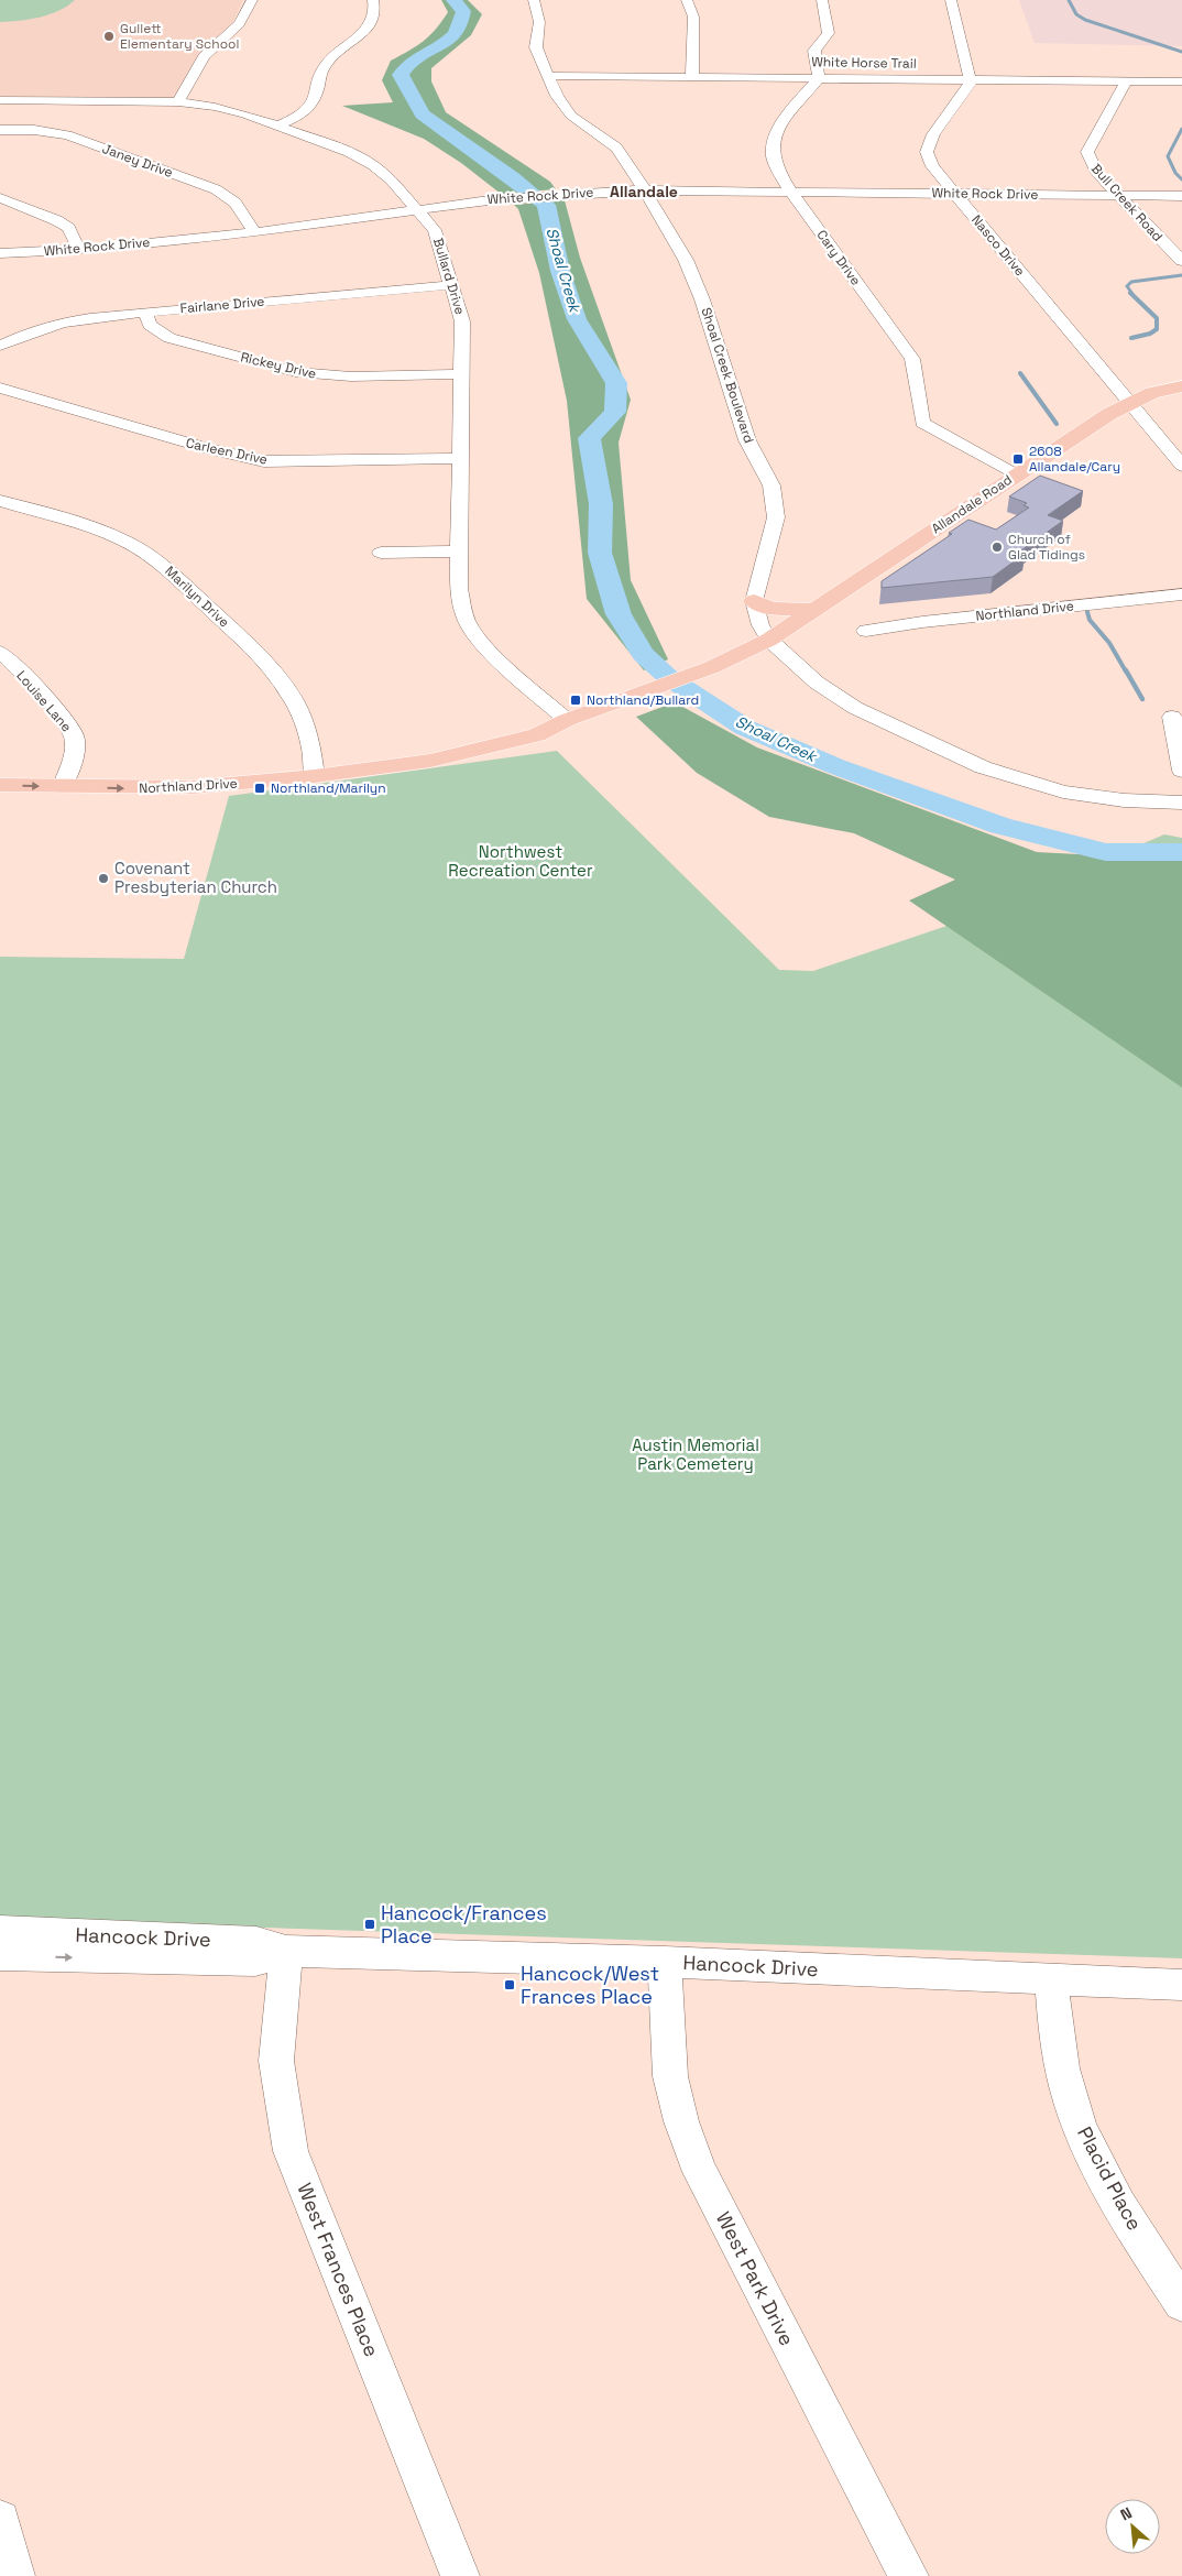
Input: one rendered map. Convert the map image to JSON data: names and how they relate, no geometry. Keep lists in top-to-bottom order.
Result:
{
  "streets": {
    "main road": ["Allandale Road", "Northland Drive"],
    "street": [
      "White Horse Trail",
      "Janey Drive",
      "White Rock Drive",
      "Bull Creek Road",
      "Nasco Drive",
      "Cary Drive",
      "Bullard Drive",
      "Fairlane Drive",
      "Rickey Drive",
      "Shoal Creek Boulevard",
      "Carleen Drive",
      "Marilyn Drive",
      "Louise Lane",
      "Hancock Drive",
      "Placid Place",
      "West Frances Place",
      "West Park Drive"
    ]
  },
  "crossings": [
    ["White Horse Trail", "Bull Creek Road"],
    ["White Horse Trail", "Nasco Drive"],
    ["White Horse Trail", "Cary Drive"],
    ["White Horse Trail", "Shoal Creek Boulevard"],
    ["Janey Drive", "White Rock Drive"],
    ["White Rock Drive", "Bull Creek Road"],
    ["White Rock Drive", "Nasco Drive"],
    ["White Rock Drive", "Cary Drive"],
    ["White Rock Drive", "Bullard Drive"],
    ["White Rock Drive", "Shoal Creek Boulevard"],
    ["Nasco Drive", "Allandale Road"],
    ["Cary Drive", "Allandale Road"],
    ["Bullard Drive", "Fairlane Drive"],
    ["Bullard Drive", "Rickey Drive"],
    ["Bullard Drive", "Carleen Drive"],
    ["Bullard Drive", "Northland Drive"],
    ["Fairlane Drive", "Rickey Drive"],
    ["Shoal Creek Boulevard", "Allandale Road"],
    ["Shoal Creek Boulevard", "Northland Drive"],
    ["Allandale Road", "Northland Drive"],
    ["Marilyn Drive", "Northland Drive"],
    ["Northland Drive", "Louise Lane"],
    ["Hancock Drive", "Placid Place"],
    ["Hancock Drive", "West Frances Place"],
    ["Hancock Drive", "West Park Drive"]
  ],
  "districts": ["Allandale"],
  "water": ["Shoal Creek"],
  "parks": ["Northwest Recreation Center", "Austin Memorial Park Cemetery"],
  "places": {
    "other": ["Gullett Elementary School", "Church of Glad Tidings", "Covenant Presbyterian Church"],
    "transit": [
      "2608 Allandale/Cary",
      "Northland/Bullard",
      "Northland/Marilyn",
      "Hancock/Frances Place",
      "Hancock/West Frances Place"
    ]
  },
  "north": "top left"
}
